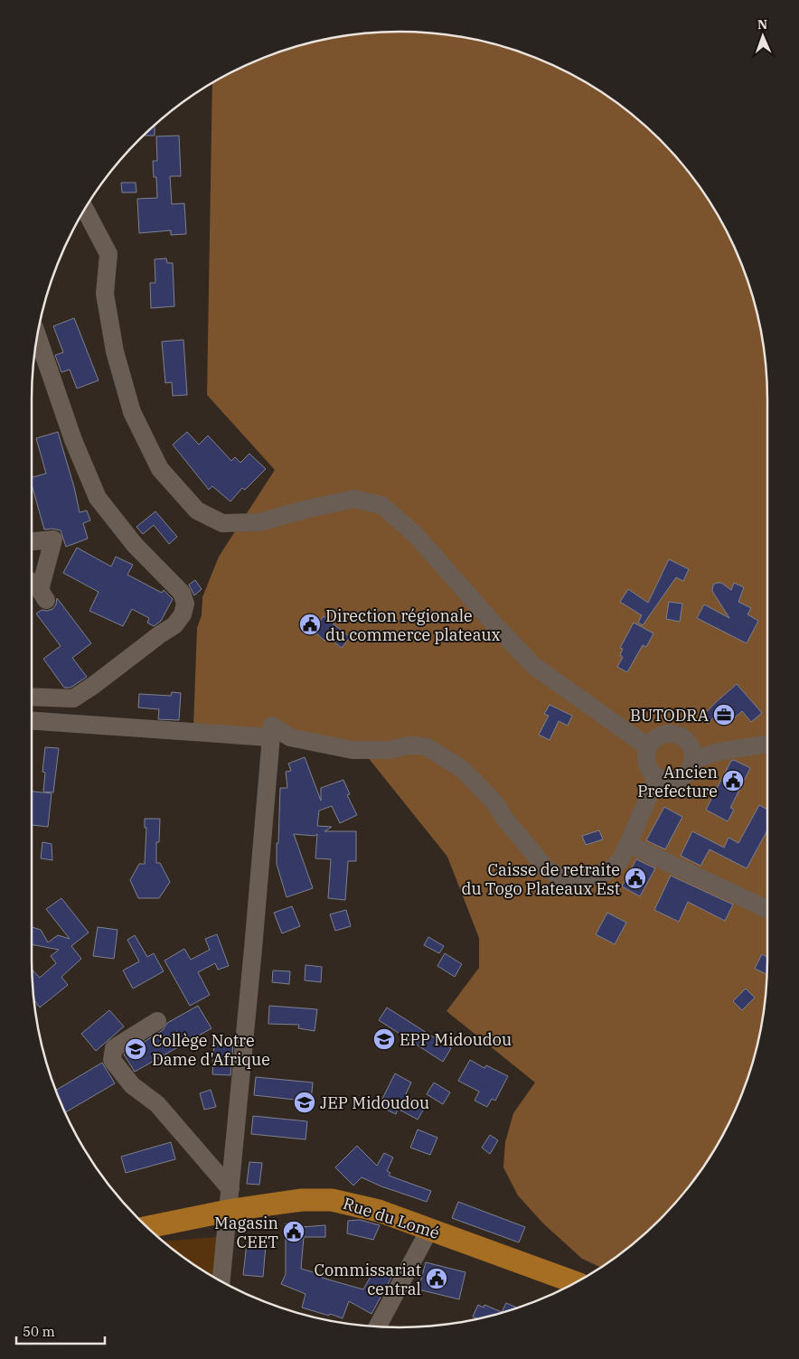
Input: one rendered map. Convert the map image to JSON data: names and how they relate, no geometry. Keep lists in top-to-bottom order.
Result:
{
  "streets": {
    "main road": ["Rue du Lomé"]
  },
  "places": {
    "public building": [
      "Direction régionale du commerce plateaux",
      "Ancien Prefecture",
      "Caisse de retraite du Togo Plateaux Est",
      "Magasin CEET",
      "Commissariat central"
    ],
    "office": ["BUTODRA"],
    "school or university": ["EPP Midoudou", "Collège Notre Dame d'Afrique", "JEP Midoudou"]
  },
  "scale_bar": "50 m",
  "north": "top"
}
